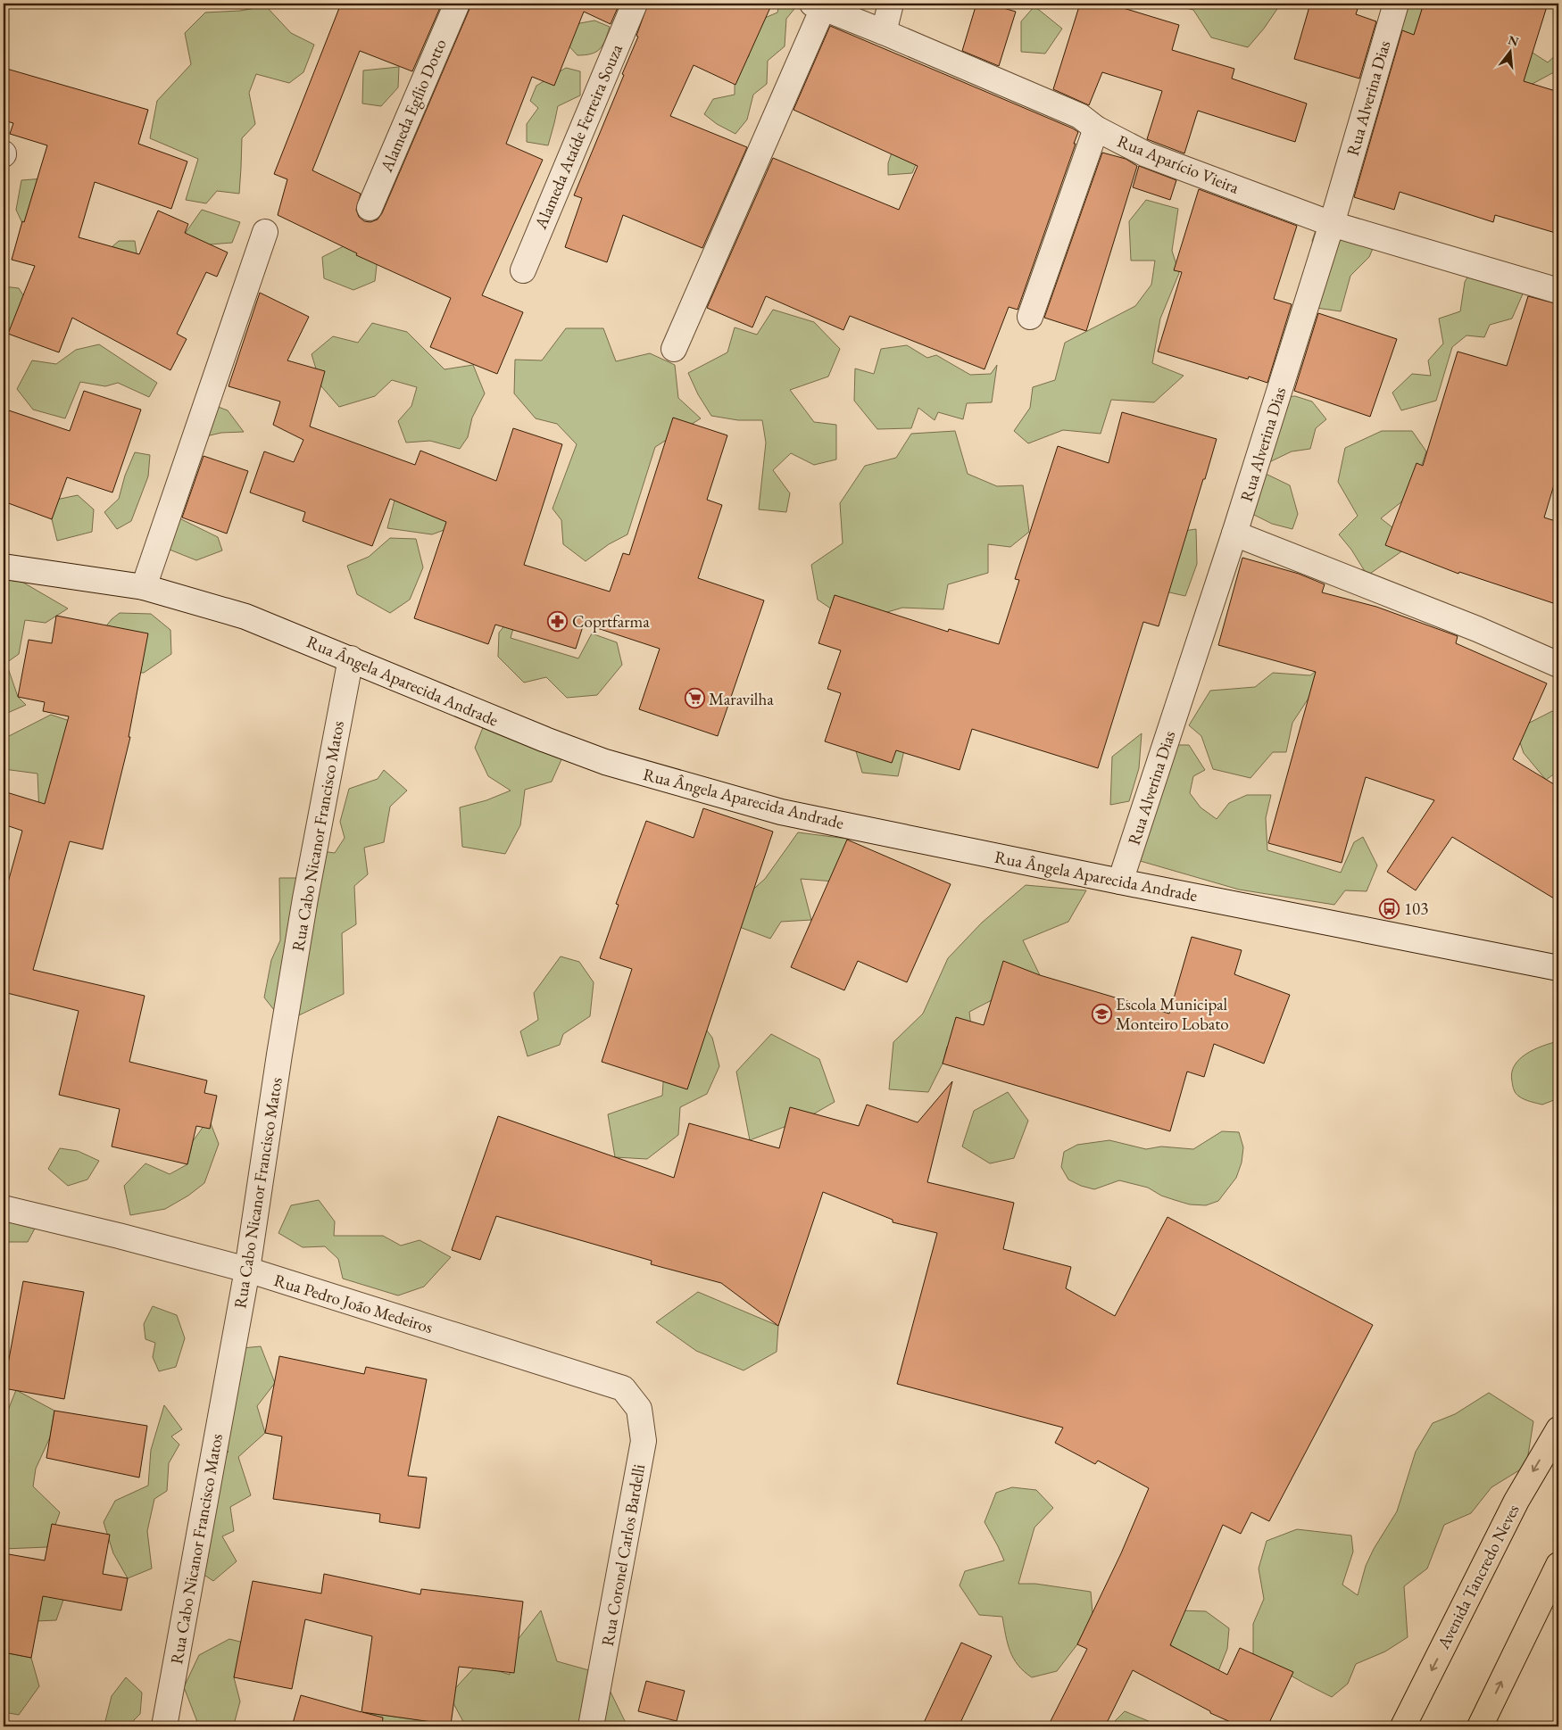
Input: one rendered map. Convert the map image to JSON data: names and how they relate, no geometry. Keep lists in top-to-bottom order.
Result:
{
  "streets": {
    "main road": ["Avenida Tancredo Neves"],
    "street": [
      "Rua Alverina Dias",
      "Alameda Egílio Dotto",
      "Alameda Ataíde Ferreira Souza",
      "Rua Aparício Vieira",
      "Rua Ângela Aparecida Andrade",
      "Rua Cabo Nicanor Francisco Matos",
      "Rua Pedro João Medeiros",
      "Rua Coronel Carlos Bardelli"
    ]
  },
  "crossings": [
    ["Rua Alverina Dias", "Rua Aparício Vieira"],
    ["Rua Alverina Dias", "Rua Ângela Aparecida Andrade"],
    ["Rua Ângela Aparecida Andrade", "Rua Cabo Nicanor Francisco Matos"],
    ["Rua Cabo Nicanor Francisco Matos", "Rua Pedro João Medeiros"],
    ["Rua Pedro João Medeiros", "Rua Coronel Carlos Bardelli"]
  ],
  "places": {
    "pharmacy": ["Coprtfarma"],
    "supermarket": ["Maravilha"],
    "bus stop": ["103"],
    "school or university": ["Escola Municipal Monteiro Lobato"]
  },
  "north": "top"
}
